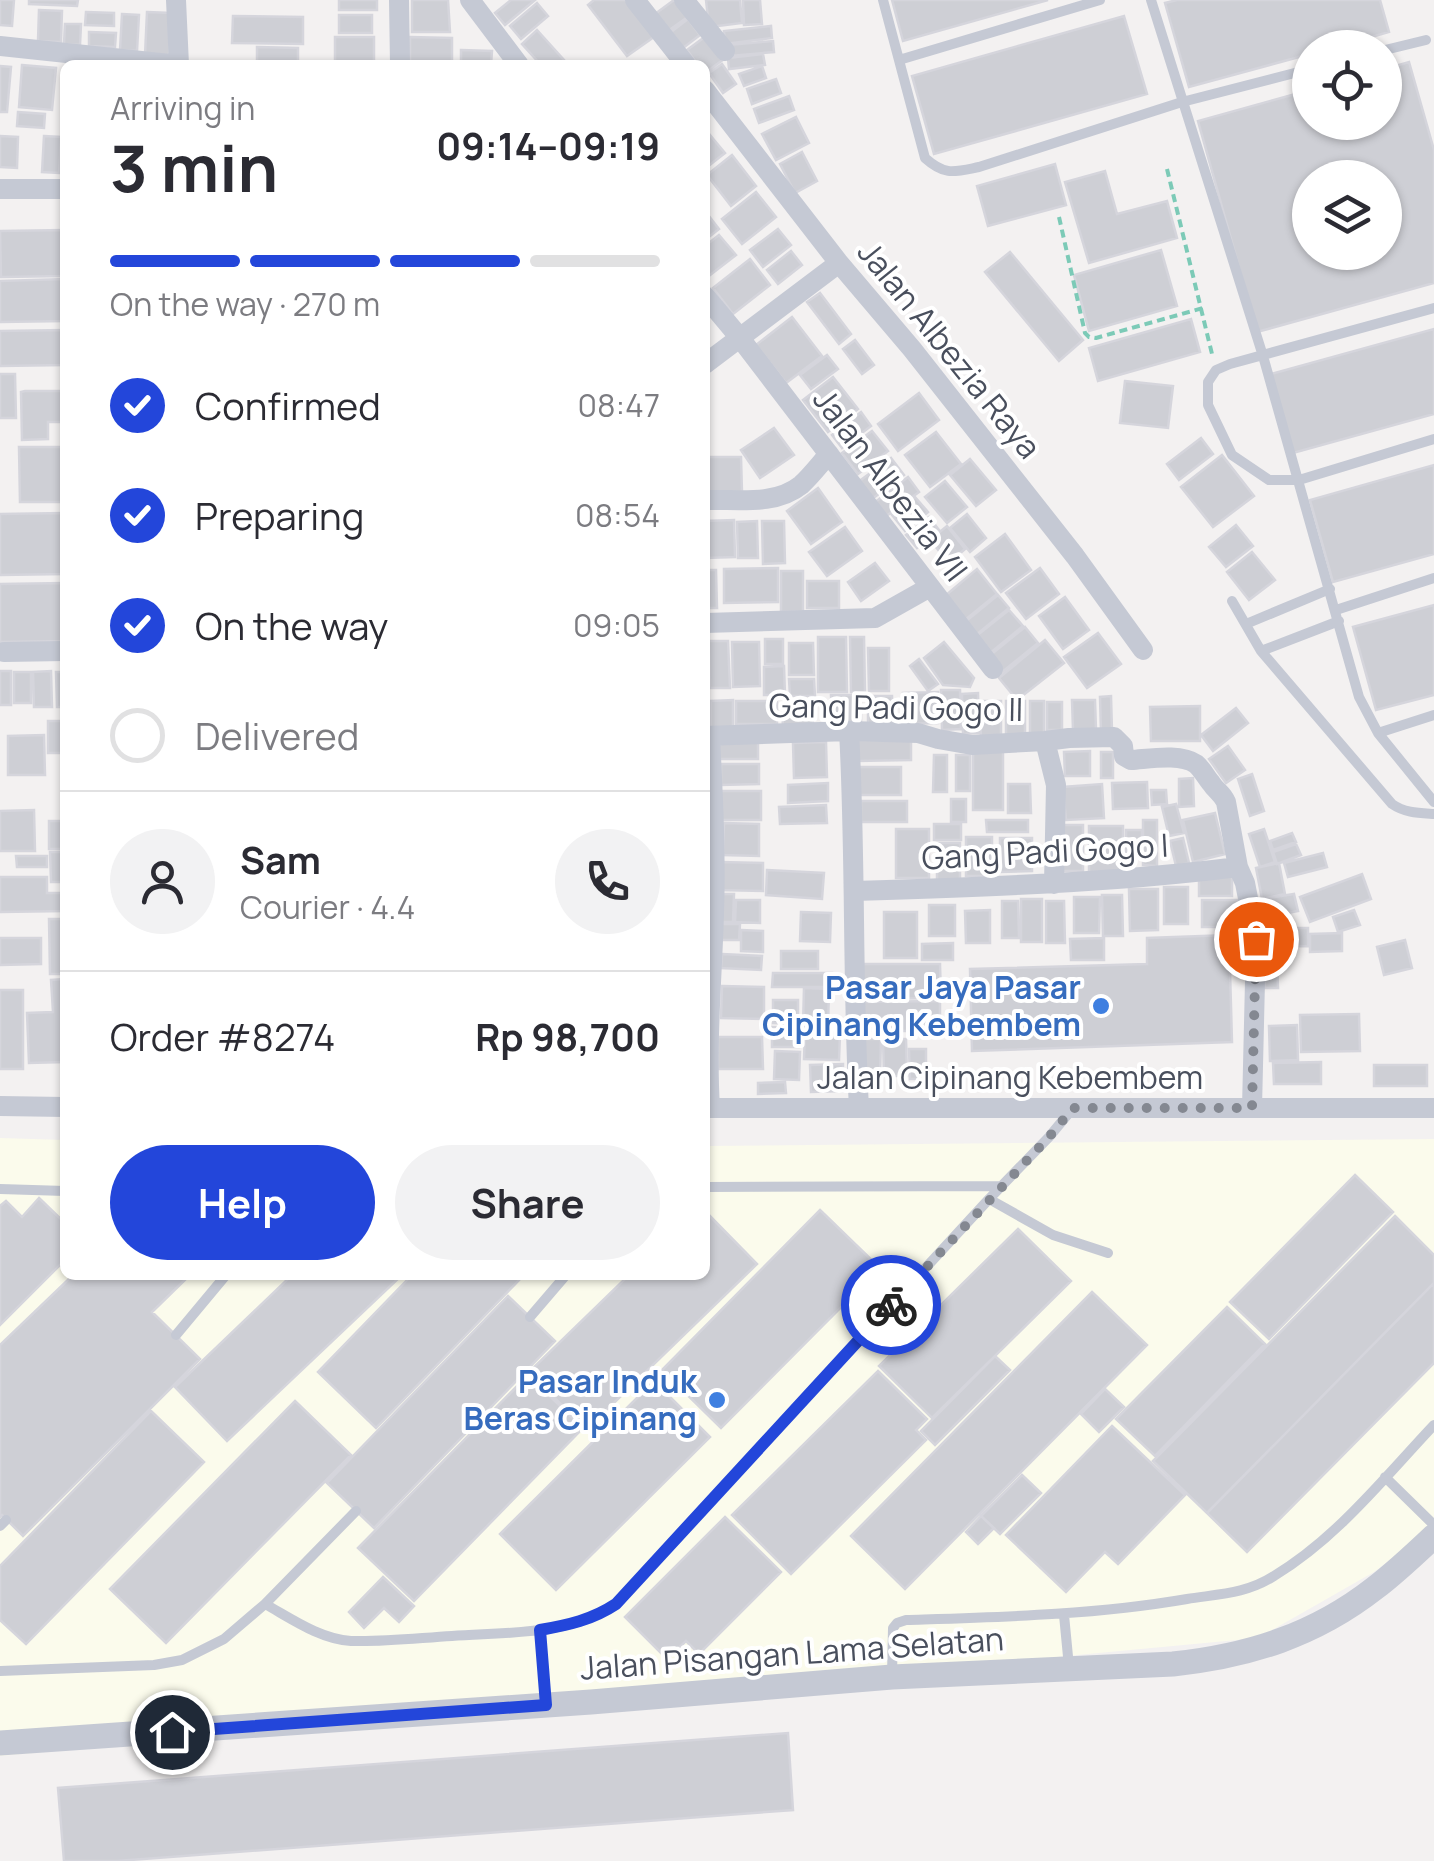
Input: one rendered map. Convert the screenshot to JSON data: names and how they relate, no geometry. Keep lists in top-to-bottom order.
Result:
{
  "streets": {
    "street": [
      "Jalan Albezia Raya",
      "Jalan Albezia VII",
      "Gang Padi Gogo II",
      "Gang Padi Gogo I",
      "Jalan Cipinang Kebembem",
      "Jalan Pisangan Lama Selatan"
    ]
  },
  "crossings": [
    ["Gang Padi Gogo II", "Gang Padi Gogo I"]
  ],
  "places": ["Pasar Jaya Pasar Cipinang Kebembem", "Pasar Induk Beras Cipinang"],
  "page": {
    "heading": ["3 min", "Arriving in", "09:14–09:19"],
    "panel": [
      "Sam",
      "Courier · 4.4",
      "Order #8274",
      "Rp 98,700"
    ],
    "bar": "On the way · 270 m",
    "list": [
      ["Confirmed", "08:47"],
      ["Preparing", "08:54"],
      ["On the way", "09:05"],
      "Delivered"
    ],
    "buttons": ["Help", "Share"]
  }
}
